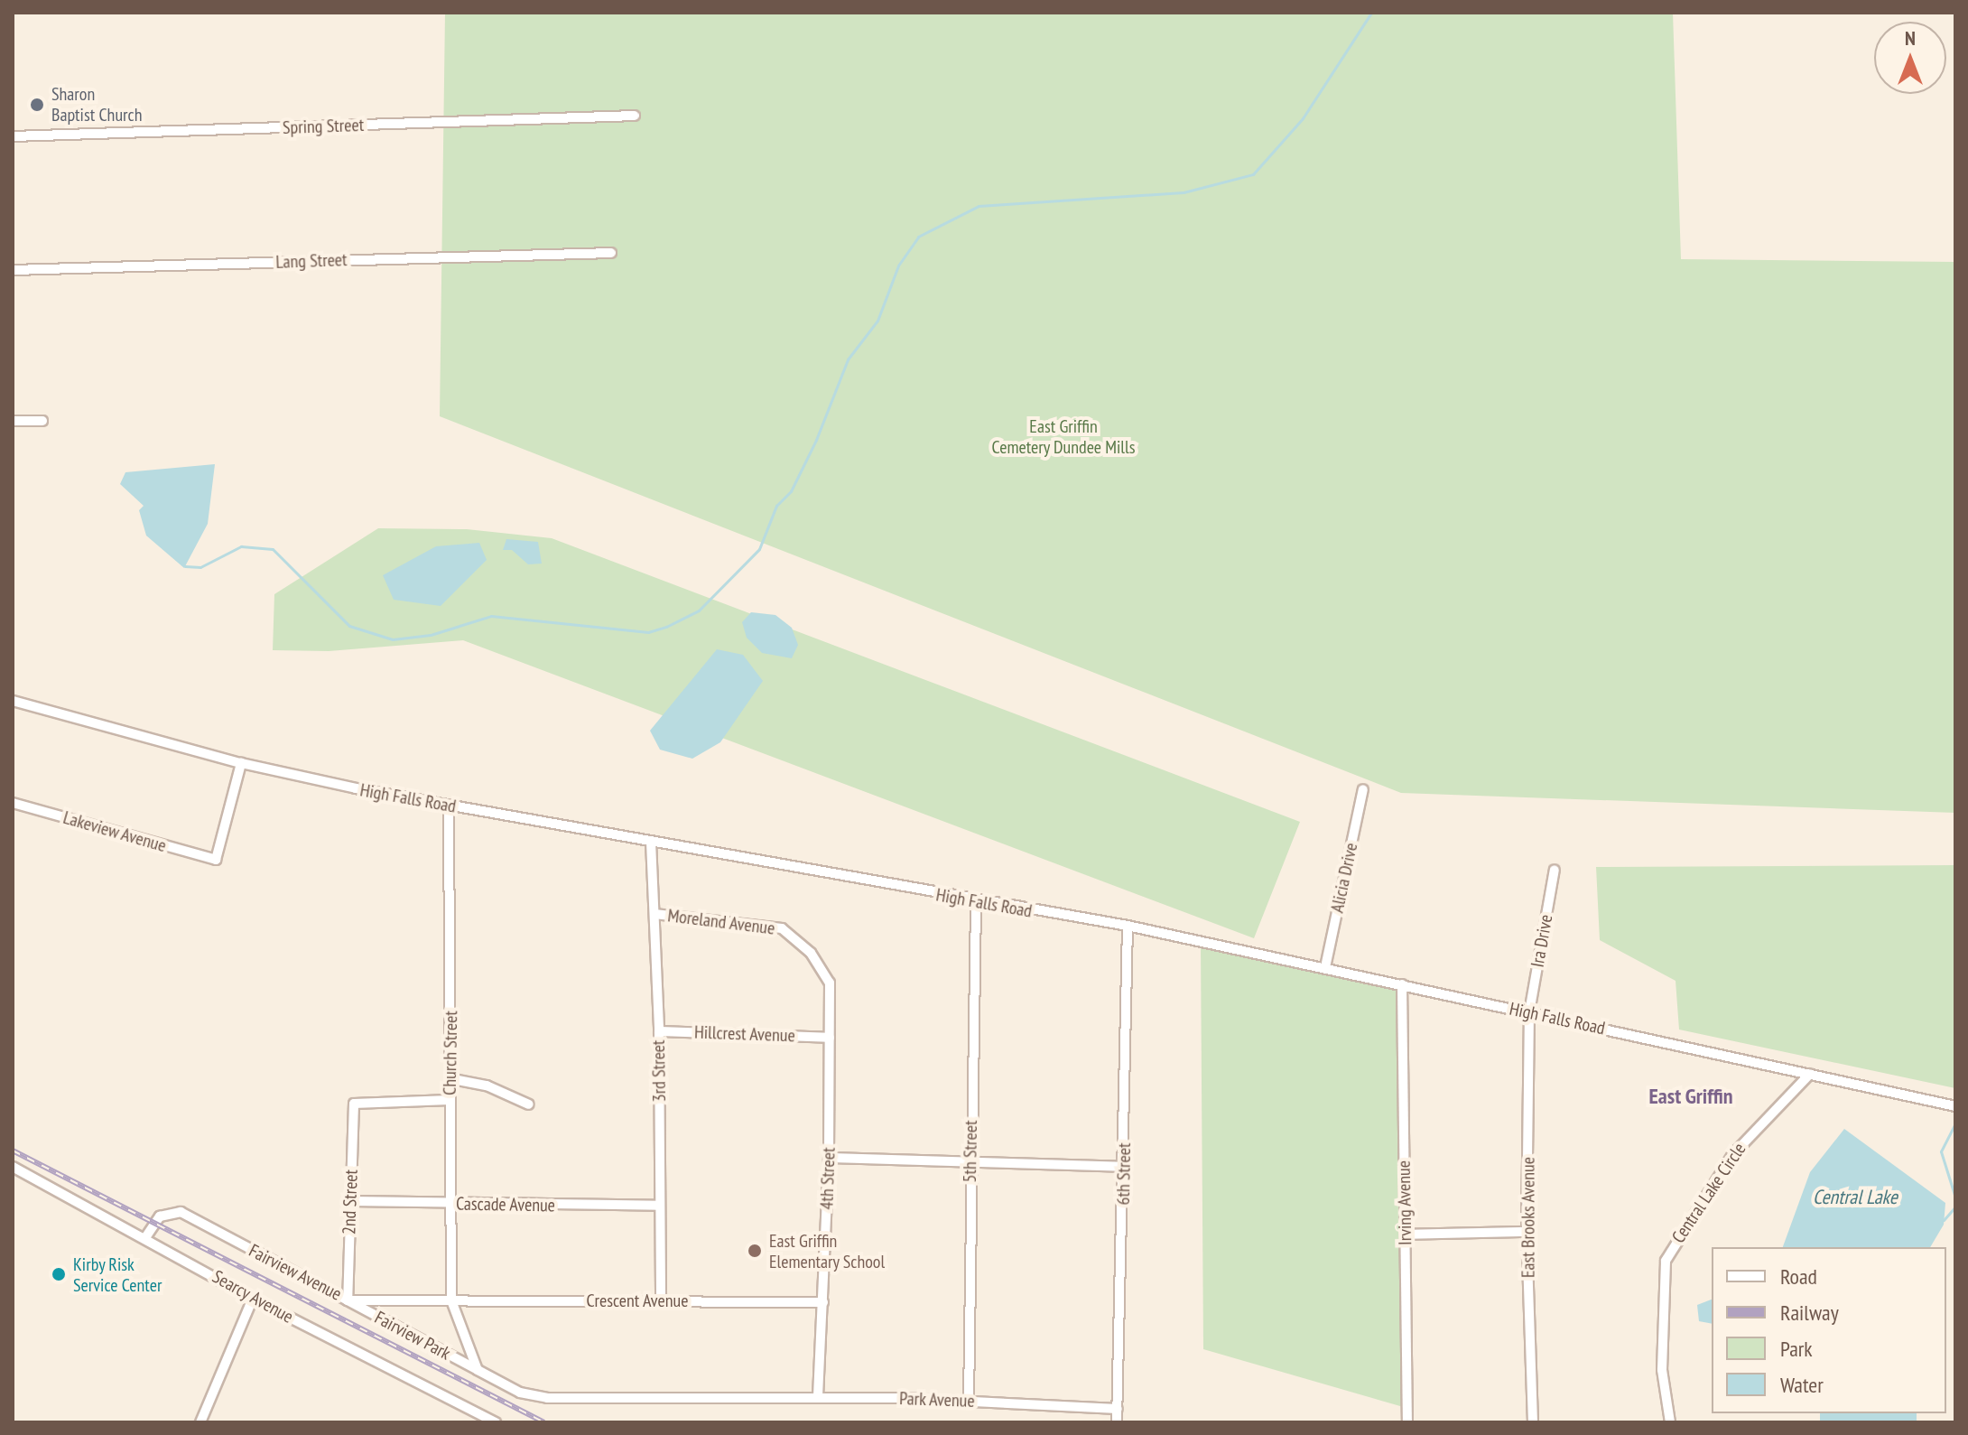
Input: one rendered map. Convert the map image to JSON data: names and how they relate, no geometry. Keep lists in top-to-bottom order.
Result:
{
  "streets": {
    "street": [
      "Spring Street",
      "Lang Street",
      "High Falls Road",
      "Lakeview Avenue",
      "Alicia Drive",
      "Moreland Avenue",
      "Ira Drive",
      "Hillcrest Avenue",
      "Church Street",
      "3rd Street",
      "5th Street",
      "6th Street",
      "4th Street",
      "Central Lake Circle",
      "2nd Street",
      "Irving Avenue",
      "Cascade Avenue",
      "East Brooks Avenue",
      "Fairview Avenue",
      "Searcy Avenue",
      "Crescent Avenue",
      "Fairview Park",
      "Park Avenue"
    ]
  },
  "crossings": [
    ["High Falls Road", "Lakeview Avenue"],
    ["High Falls Road", "Alicia Drive"],
    ["High Falls Road", "Ira Drive"],
    ["High Falls Road", "Church Street"],
    ["High Falls Road", "3rd Street"],
    ["High Falls Road", "5th Street"],
    ["High Falls Road", "6th Street"],
    ["High Falls Road", "Central Lake Circle"],
    ["High Falls Road", "Irving Avenue"],
    ["High Falls Road", "East Brooks Avenue"],
    ["Moreland Avenue", "3rd Street"],
    ["Moreland Avenue", "4th Street"],
    ["Ira Drive", "East Brooks Avenue"],
    ["Hillcrest Avenue", "3rd Street"],
    ["Hillcrest Avenue", "4th Street"],
    ["Church Street", "2nd Street"],
    ["Church Street", "Cascade Avenue"],
    ["Church Street", "Fairview Avenue"],
    ["Church Street", "Crescent Avenue"],
    ["3rd Street", "Cascade Avenue"],
    ["3rd Street", "Crescent Avenue"],
    ["5th Street", "Park Avenue"],
    ["6th Street", "Park Avenue"],
    ["4th Street", "Crescent Avenue"],
    ["4th Street", "Park Avenue"],
    ["2nd Street", "Cascade Avenue"],
    ["2nd Street", "Fairview Avenue"],
    ["2nd Street", "Fairview Park"],
    ["Fairview Avenue", "Searcy Avenue"],
    ["Fairview Avenue", "Crescent Avenue"],
    ["Fairview Avenue", "Fairview Park"],
    ["Fairview Park", "Park Avenue"]
  ],
  "districts": ["East Griffin"],
  "water": ["Central Lake"],
  "parks": ["East Griffin Cemetery Dundee Mills"],
  "places": ["Sharon Baptist Church", "East Griffin Elementary School", "Kirby Risk Service Center"],
  "legend": [
    "Road",
    "Railway",
    "Park",
    "Water"
  ],
  "north": "top"
}
